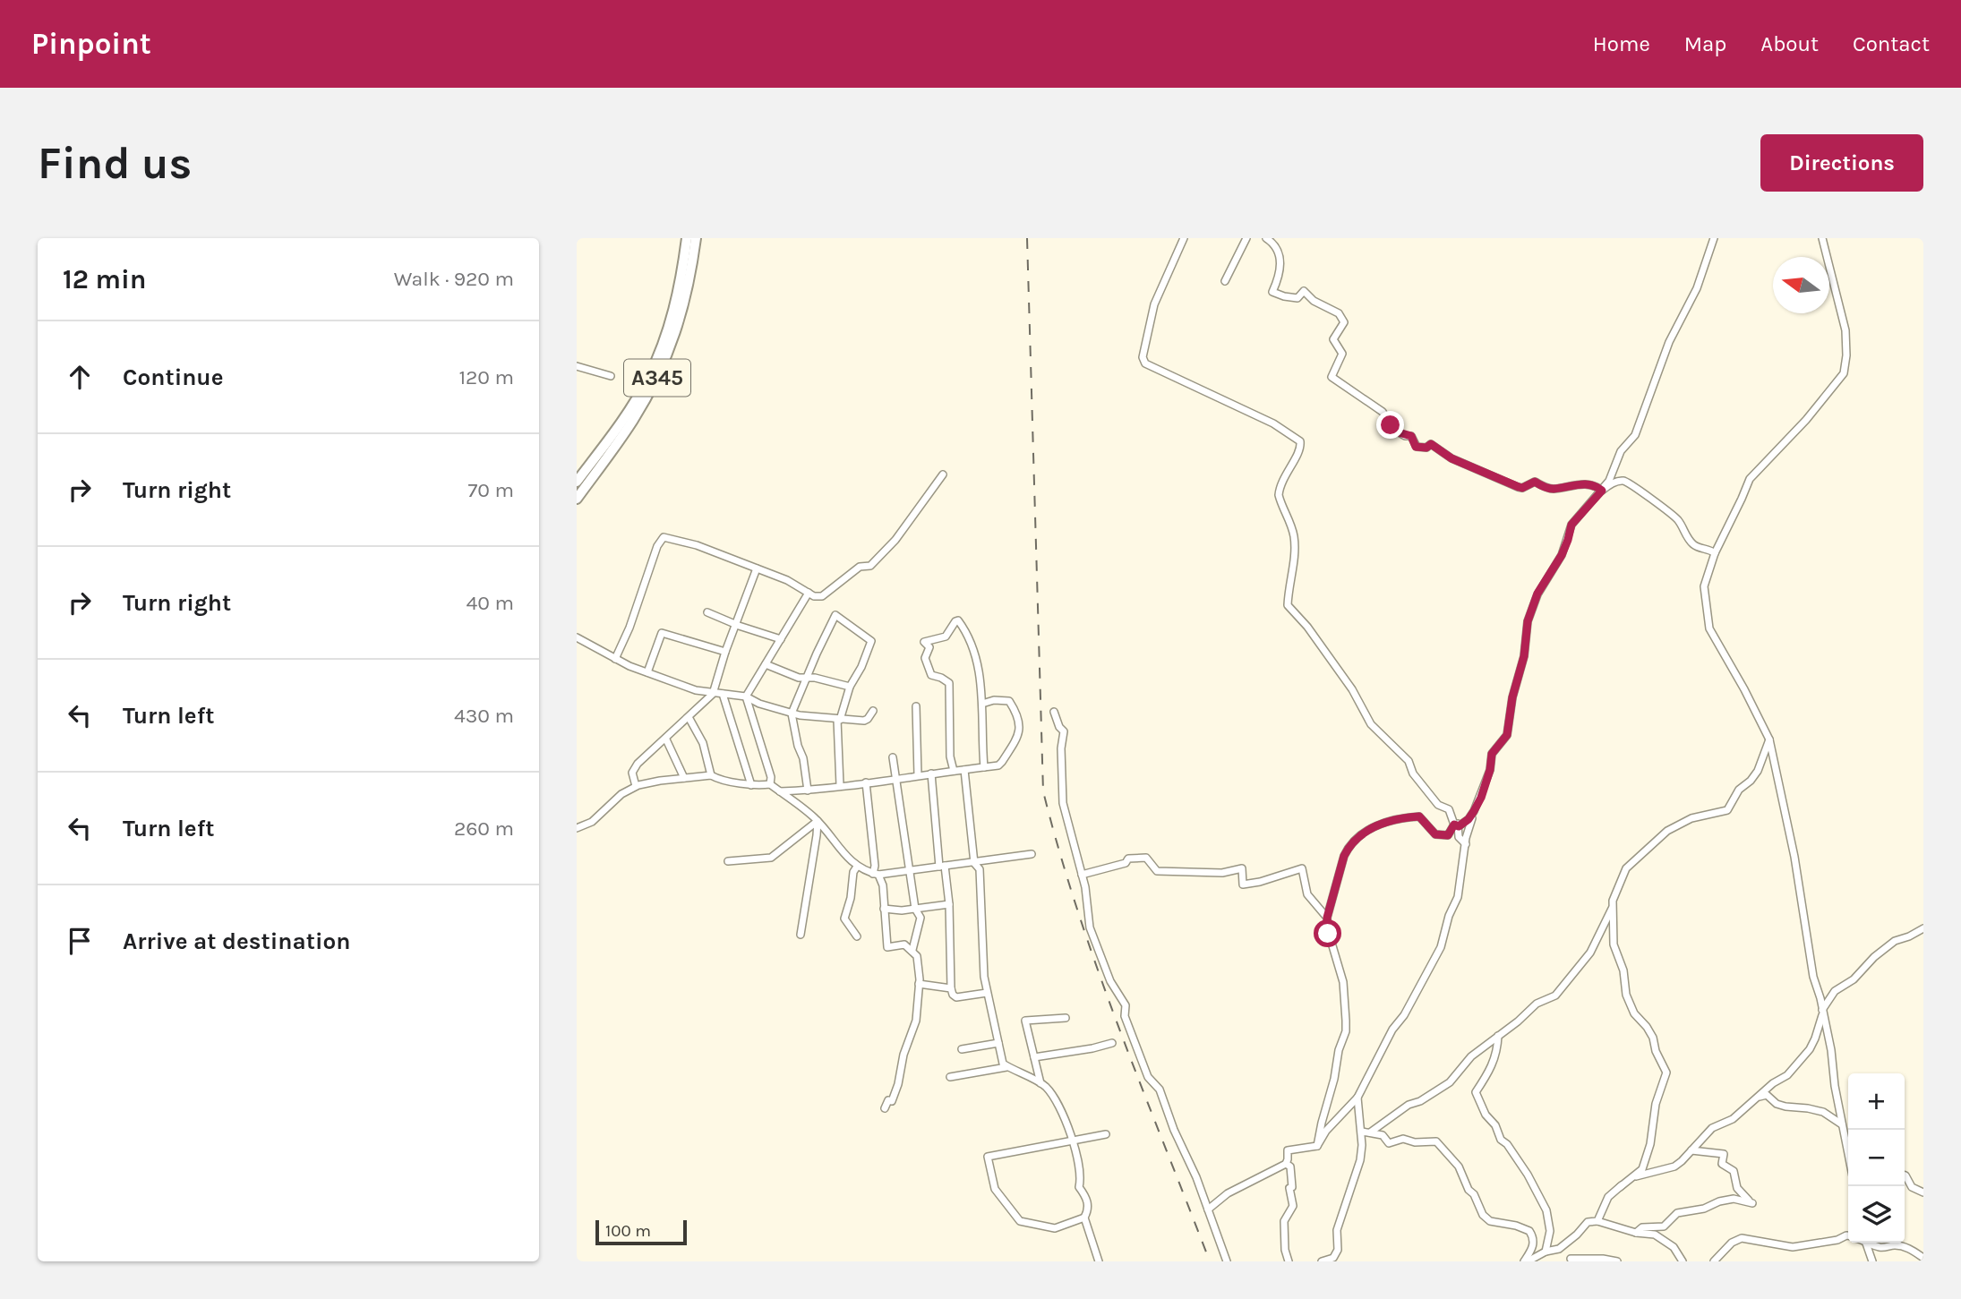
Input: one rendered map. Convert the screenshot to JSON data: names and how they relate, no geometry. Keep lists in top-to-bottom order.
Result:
{
  "streets": {
    "highway": ["A345"]
  },
  "scale_bar": "100 m",
  "north": "left",
  "page": {
    "header": "Pinpoint",
    "nav": [
      "Home",
      "Map",
      "About",
      "Contact"
    ],
    "buttons": "Directions",
    "title": "Find us",
    "heading": ["12 min", "Walk · 920 m"],
    "list": [
      ["Continue", "120 m"],
      ["Turn right", "70 m"],
      ["Turn right", "40 m"],
      ["Turn left", "430 m"],
      ["Turn left", "260 m"],
      "Arrive at destination"
    ],
    "map_buttons": ["+", "−"],
    "scale": "100 m"
  }
}
